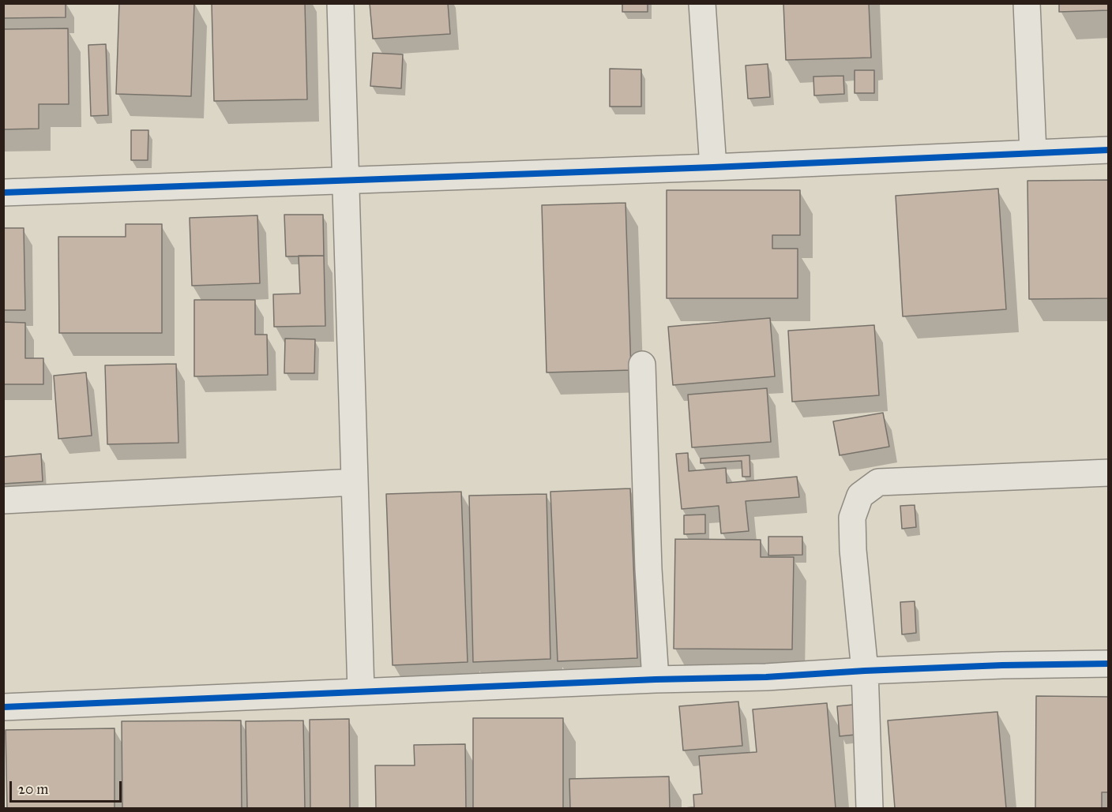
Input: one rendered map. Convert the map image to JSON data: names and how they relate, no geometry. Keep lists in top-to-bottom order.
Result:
{
  "scale_bar": "20 m"
}
